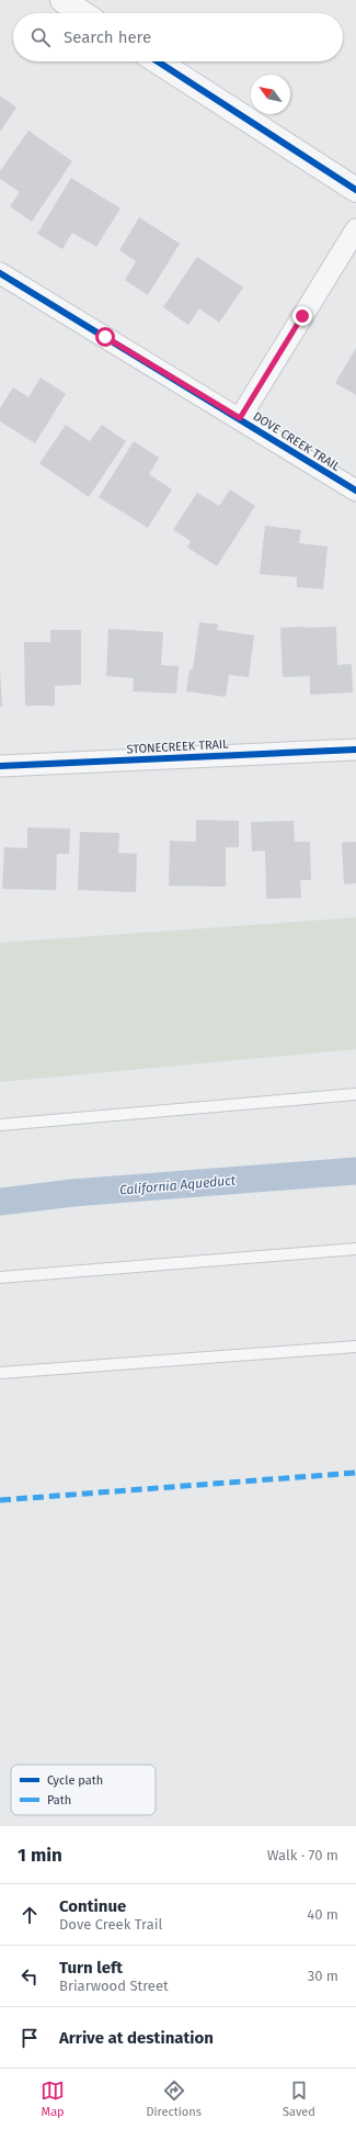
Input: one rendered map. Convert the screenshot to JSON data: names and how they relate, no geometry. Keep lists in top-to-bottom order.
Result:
{
  "streets": {
    "street": ["DOVE CREEK TRAIL", "STONECREEK TRAIL"]
  },
  "water": ["California Aqueduct"],
  "legend": ["Cycle path", "Path"],
  "north": "top left",
  "page": {
    "search": "Search here",
    "heading": ["1 min", "Walk · 70 m"],
    "list": [
      ["Continue", "Dove Creek Trail", "40 m"],
      ["Turn left", "Briarwood Street", "30 m"],
      "Arrive at destination"
    ],
    "nav": ["Map", "Directions", "Saved"]
  }
}
